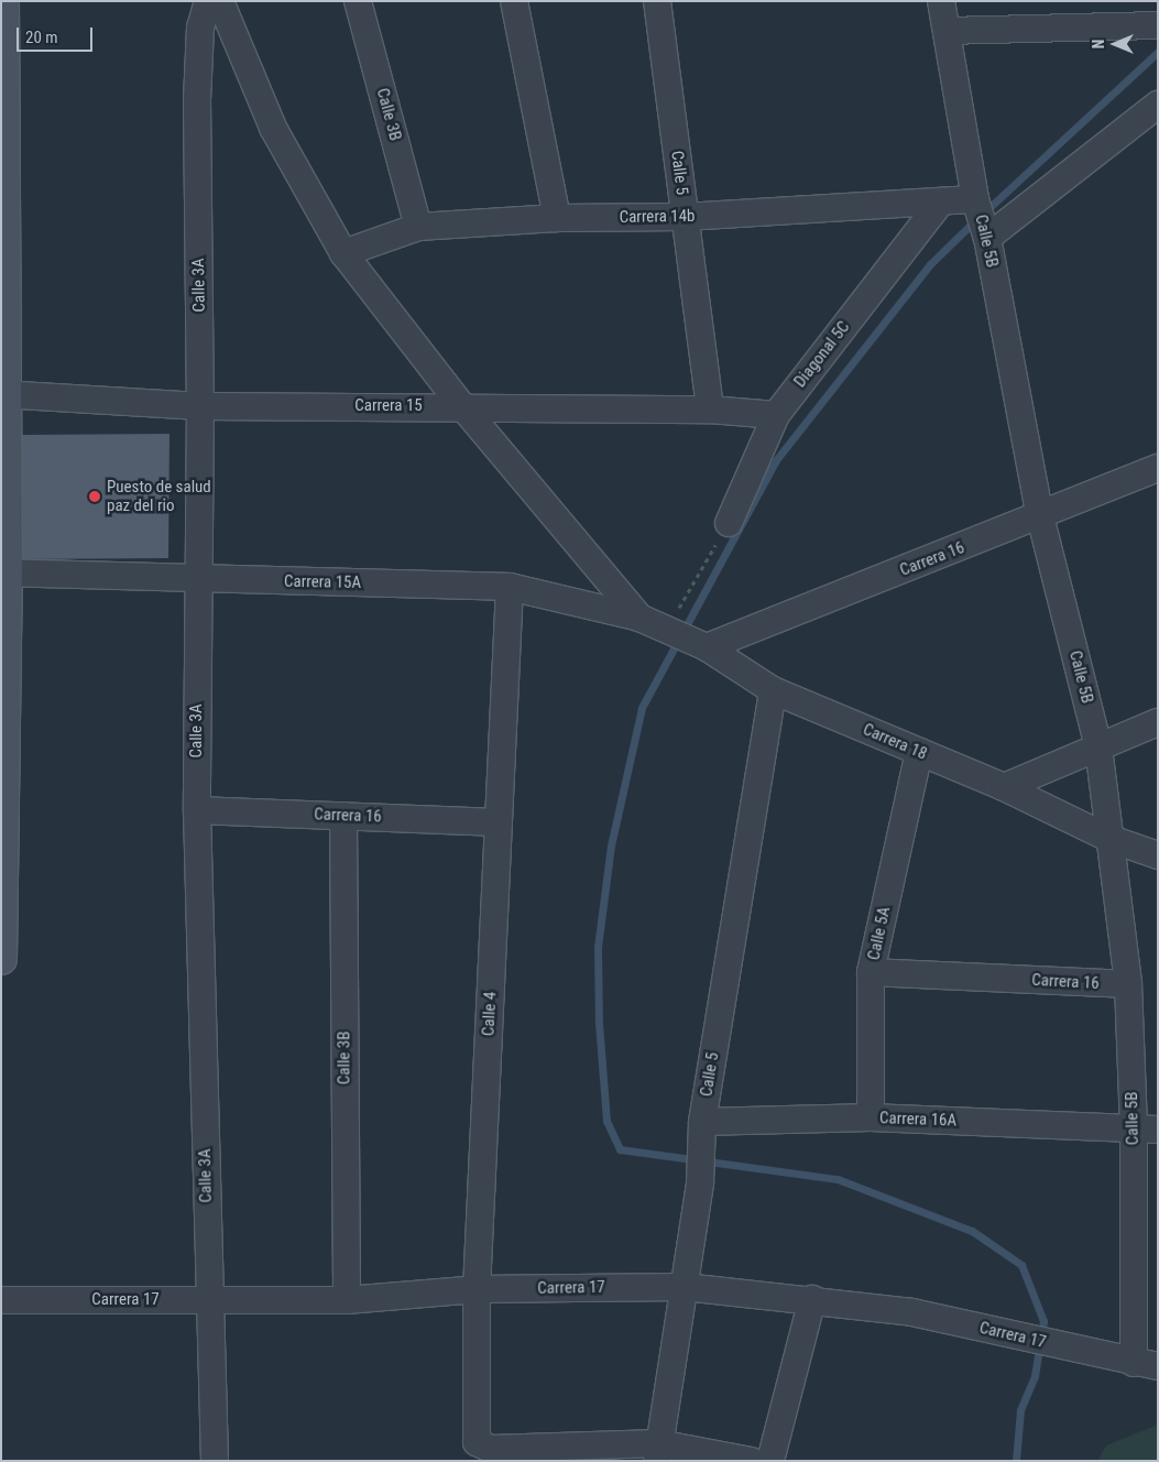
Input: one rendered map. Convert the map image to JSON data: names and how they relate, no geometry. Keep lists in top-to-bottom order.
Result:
{
  "streets": {
    "street": [
      "Calle 3B",
      "Calle 5",
      "Carrera 14b",
      "Calle 5B",
      "Calle 3A",
      "Diagonal 5C",
      "Carrera 15",
      "Carrera 16",
      "Carrera 15A",
      "Carrera 18",
      "Calle 5A",
      "Calle 4",
      "Carrera 16A",
      "Carrera 17"
    ]
  },
  "crossings": [
    ["Calle 3B", "Carrera 14b"],
    ["Calle 3B", "Carrera 16"],
    ["Calle 3B", "Carrera 17"],
    ["Calle 5", "Carrera 14b"],
    ["Calle 5", "Carrera 15"],
    ["Calle 5", "Carrera 18"],
    ["Calle 5", "Calle 4"],
    ["Calle 5", "Carrera 16A"],
    ["Calle 5", "Carrera 17"],
    ["Carrera 14b", "Calle 5B"],
    ["Carrera 14b", "Diagonal 5C"],
    ["Calle 5B", "Carrera 16"],
    ["Calle 5B", "Carrera 18"],
    ["Calle 5B", "Carrera 16A"],
    ["Calle 5B", "Carrera 17"],
    ["Calle 3A", "Carrera 15"],
    ["Calle 3A", "Carrera 16"],
    ["Calle 3A", "Carrera 15A"],
    ["Calle 3A", "Carrera 17"],
    ["Diagonal 5C", "Carrera 15"],
    ["Carrera 16", "Carrera 18"],
    ["Carrera 16", "Calle 5A"],
    ["Carrera 16", "Calle 4"],
    ["Carrera 15A", "Carrera 18"],
    ["Carrera 15A", "Calle 4"],
    ["Carrera 18", "Calle 5A"],
    ["Calle 5A", "Carrera 16A"],
    ["Calle 4", "Carrera 17"]
  ],
  "places": ["Puesto de salud paz del rio"],
  "scale_bar": "20 m",
  "north": "left"
}
